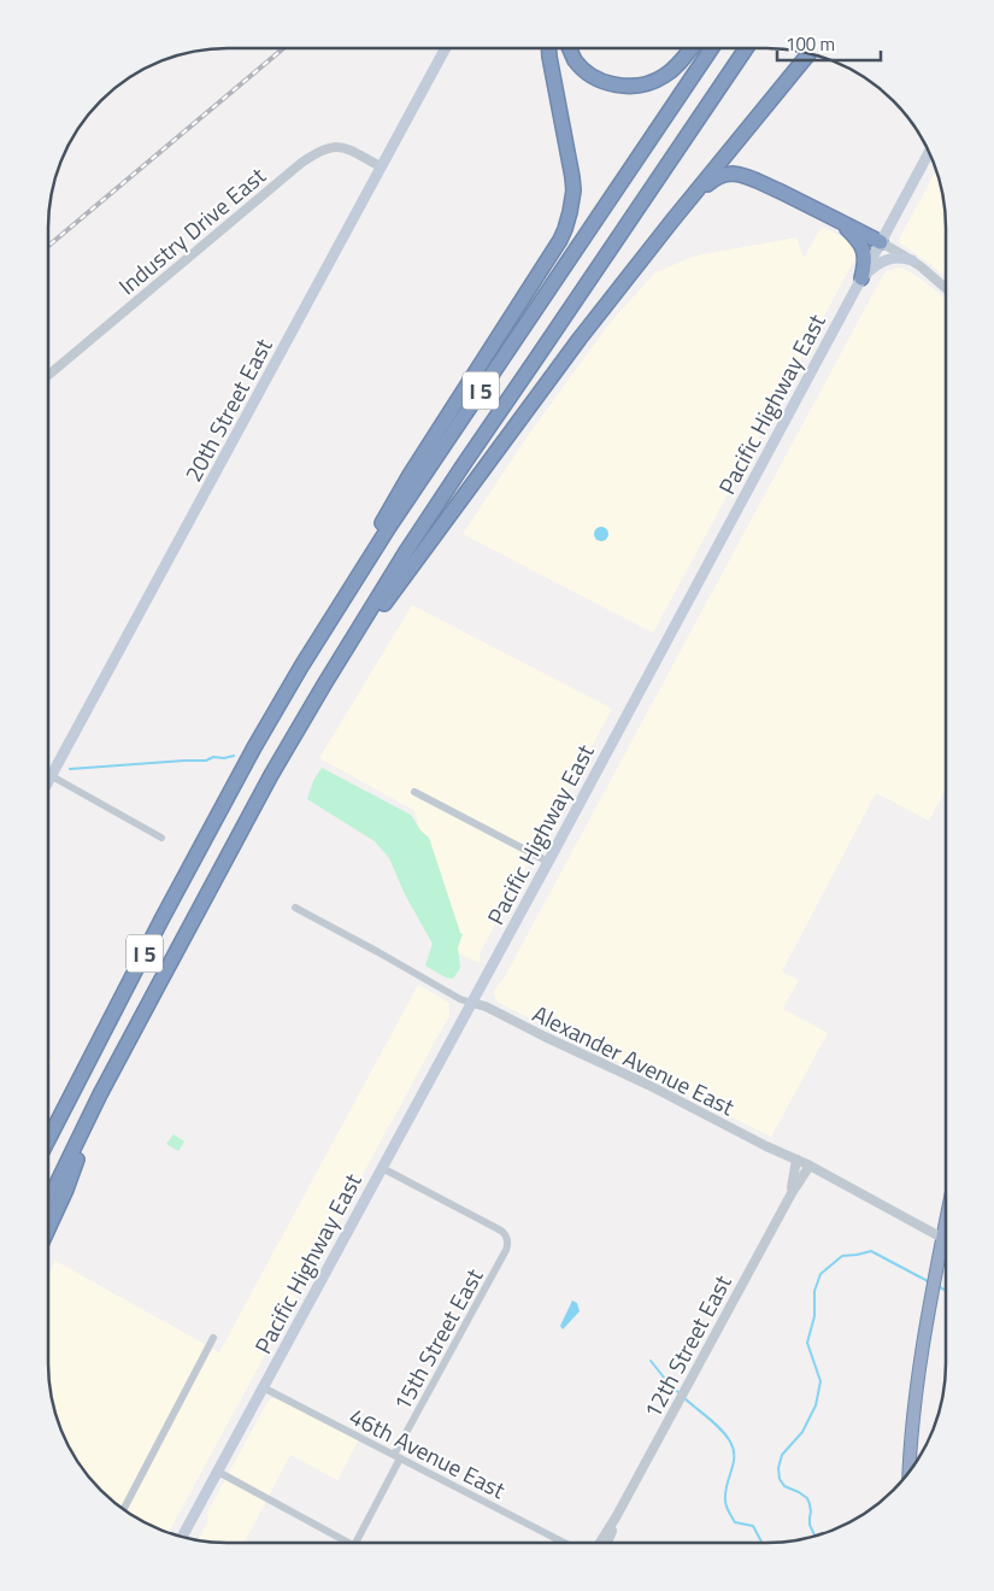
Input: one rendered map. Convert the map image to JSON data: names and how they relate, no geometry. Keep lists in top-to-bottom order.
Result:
{
  "streets": {
    "highway": ["I 5"],
    "main road": ["Pacific Highway East", "20th Street East"],
    "street": [
      "Industry Drive East",
      "Alexander Avenue East",
      "15th Street East",
      "12th Street East",
      "46th Avenue East"
    ]
  },
  "crossings": [
    ["Industry Drive East", "20th Street East"],
    ["Pacific Highway East", "Alexander Avenue East"],
    ["Pacific Highway East", "15th Street East"],
    ["Pacific Highway East", "46th Avenue East"],
    ["Alexander Avenue East", "12th Street East"],
    ["15th Street East", "46th Avenue East"]
  ],
  "scale_bar": "100 m"
}
